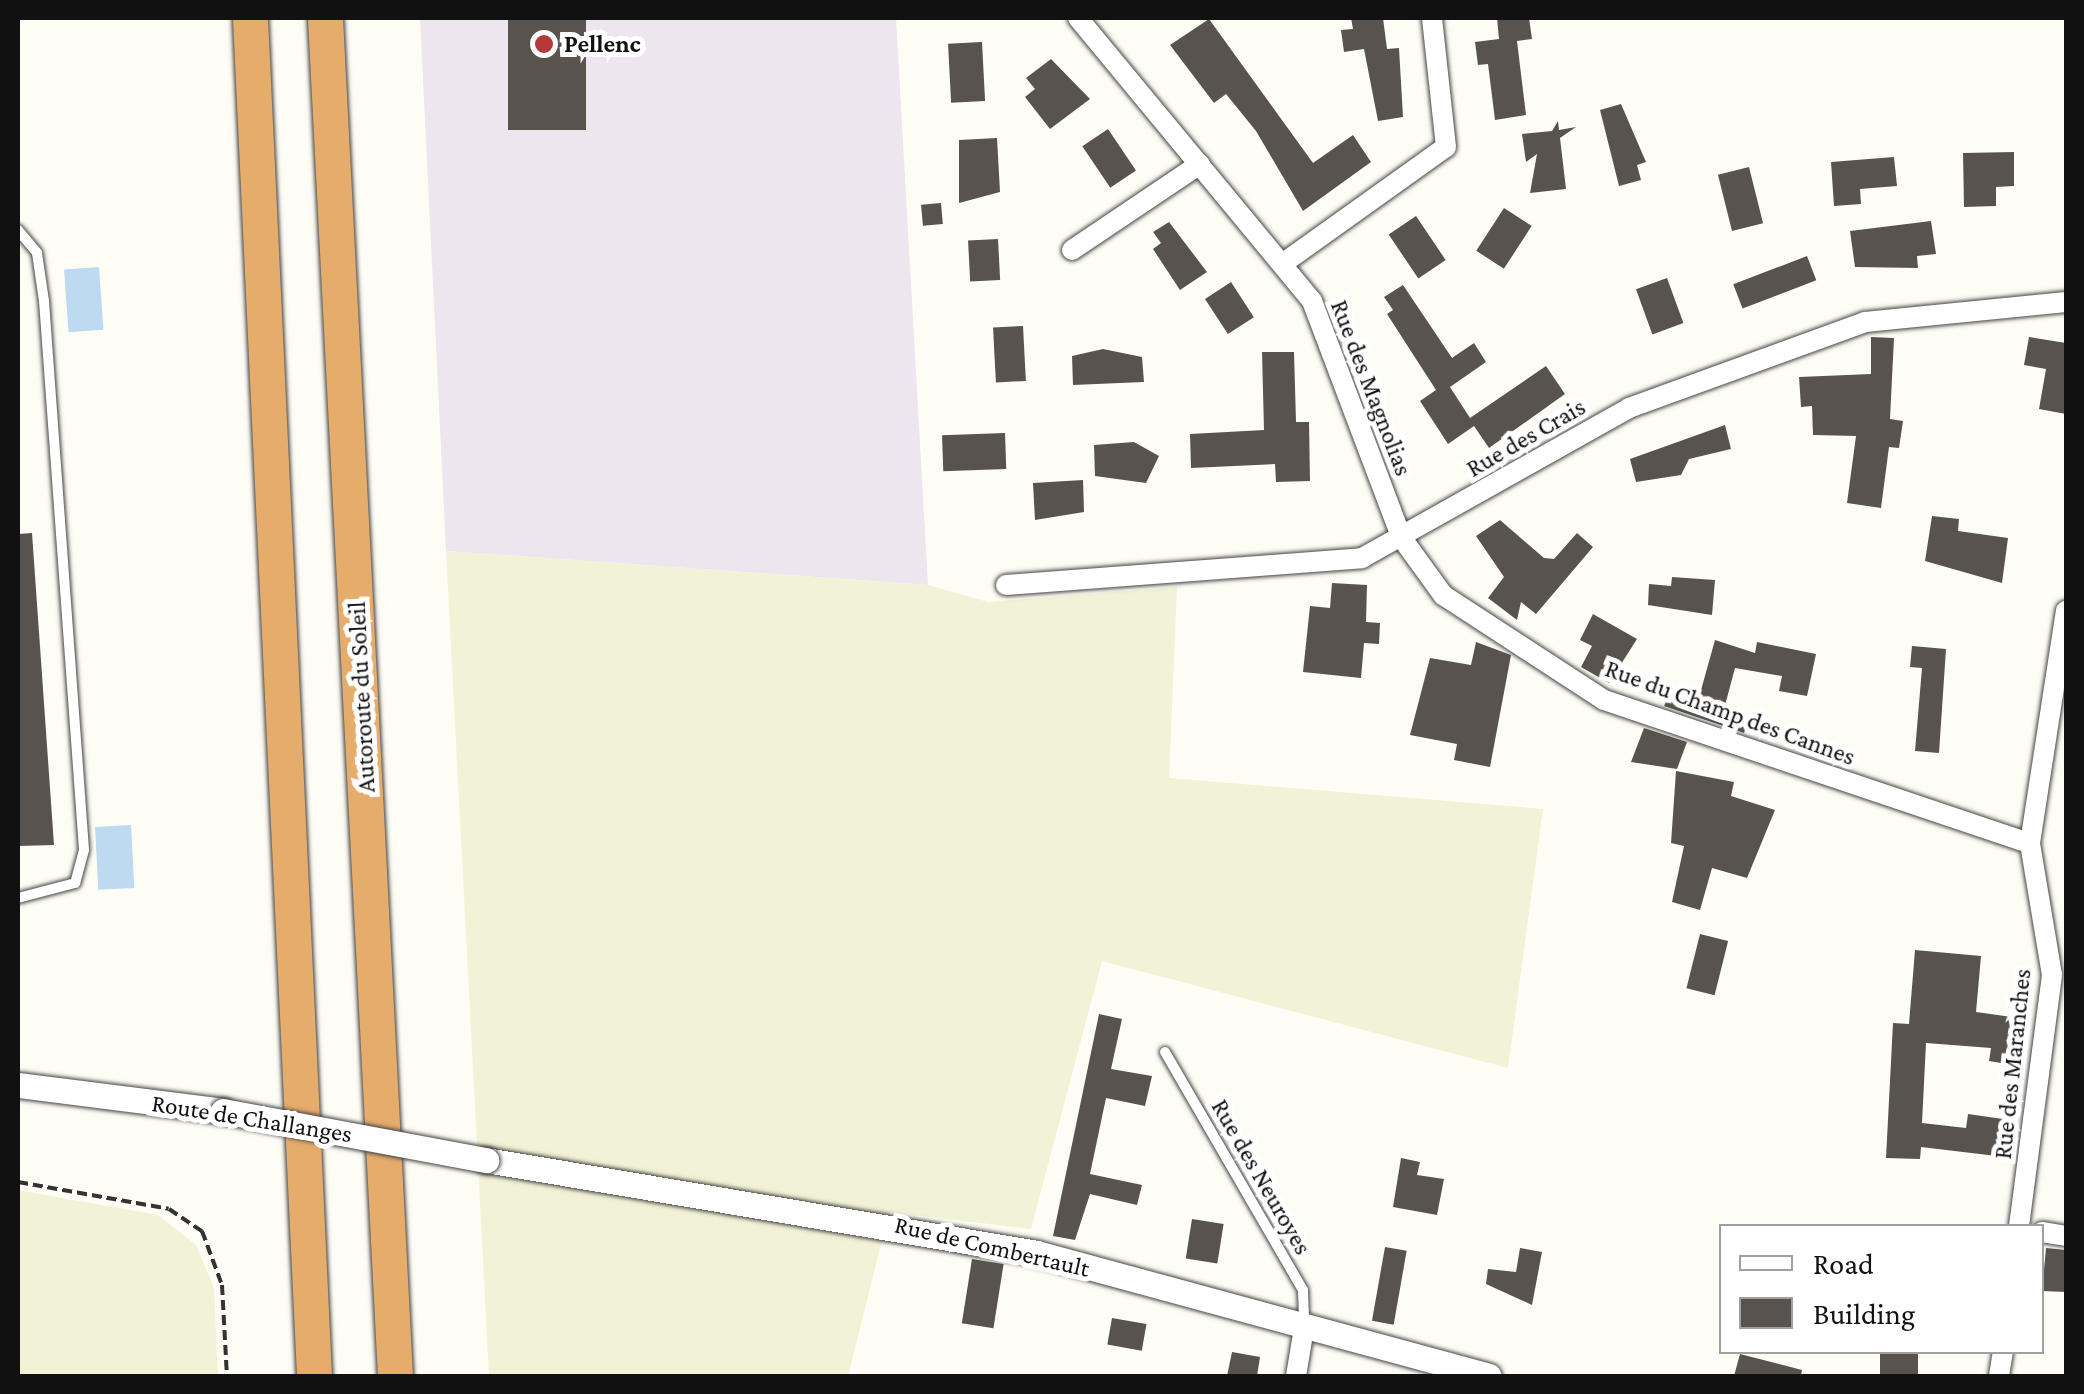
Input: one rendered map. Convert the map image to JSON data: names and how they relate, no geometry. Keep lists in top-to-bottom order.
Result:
{
  "streets": {
    "highway": ["Autoroute du Soleil"],
    "street": [
      "Rue des Magnolias",
      "Rue des Crais",
      "Rue du Champ des Cannes",
      "Rue des Maranches",
      "Route de Challanges",
      "Rue de Combertault"
    ],
    "lane": ["Rue des Neuroyes"]
  },
  "crossings": [
    ["Rue des Magnolias", "Rue des Crais"],
    ["Rue des Magnolias", "Rue du Champ des Cannes"],
    ["Rue des Crais", "Rue du Champ des Cannes"],
    ["Rue du Champ des Cannes", "Rue des Maranches"],
    ["Route de Challanges", "Rue de Combertault"],
    ["Rue des Neuroyes", "Rue de Combertault"]
  ],
  "places": ["Pellenc"],
  "legend": ["Road", "Building"]
}
